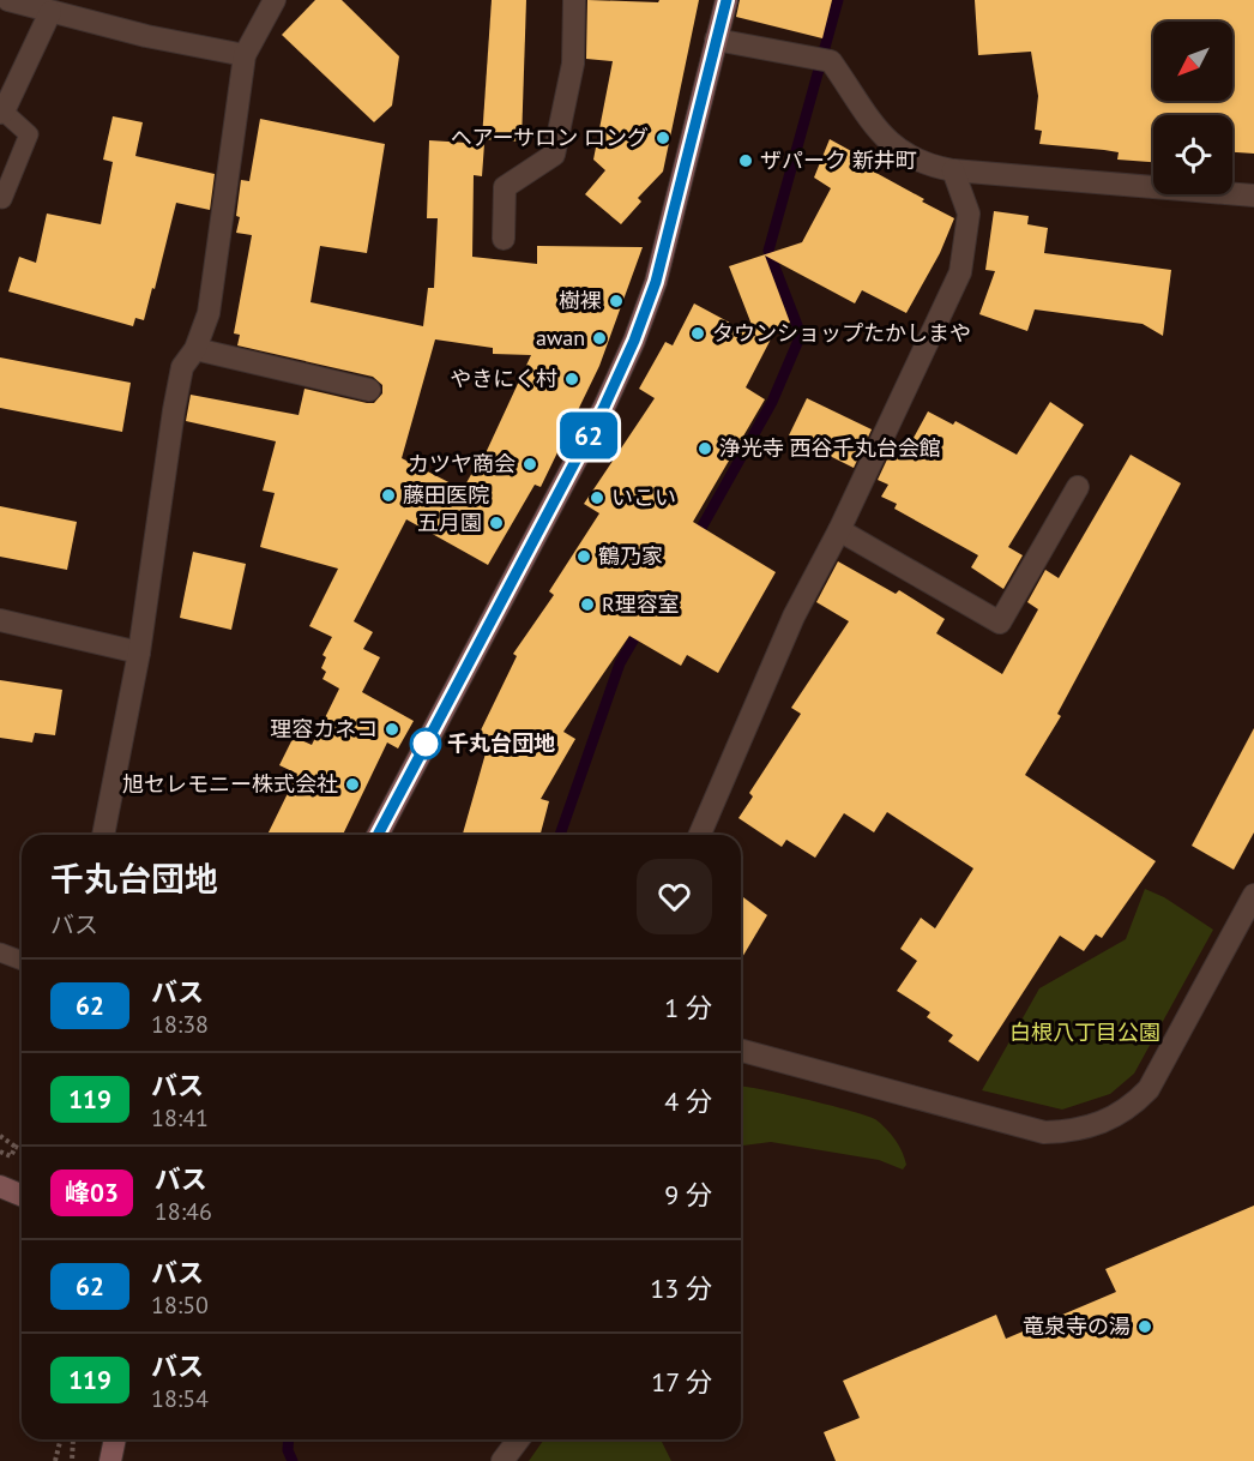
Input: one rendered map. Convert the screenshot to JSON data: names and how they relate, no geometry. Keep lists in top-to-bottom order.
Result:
{
  "parks": ["白根八丁目公園"],
  "places": [
    "ヘアーサロン ロング",
    "ザパーク 新井町",
    "樹裸",
    "タウンショップたかしまや",
    "awan",
    "やきにく村",
    "浄光寺 西谷千丸台会館",
    "カツヤ商会",
    "藤田医院",
    "いこい",
    "五月園",
    "鶴乃家",
    "R理容室",
    "理容カネコ",
    "千丸台団地",
    "旭セレモニー株式会社",
    "竜泉寺の湯"
  ],
  "lines": ["bus line 62"],
  "north": "bottom left",
  "page": {
    "on_map": "62",
    "heading": ["千丸台団地", "バス"],
    "list": [
      {
        "mark": "62",
        "name": "バス",
        "note": "18:38",
        "value": "1 分"
      },
      {
        "mark": "119",
        "name": "バス",
        "note": "18:41",
        "value": "4 分"
      },
      {
        "mark": "峰03",
        "name": "バス",
        "note": "18:46",
        "value": "9 分"
      },
      {
        "mark": "62",
        "name": "バス",
        "note": "18:50",
        "value": "13 分"
      },
      {
        "mark": "119",
        "name": "バス",
        "note": "18:54",
        "value": "17 分"
      }
    ]
  }
}
